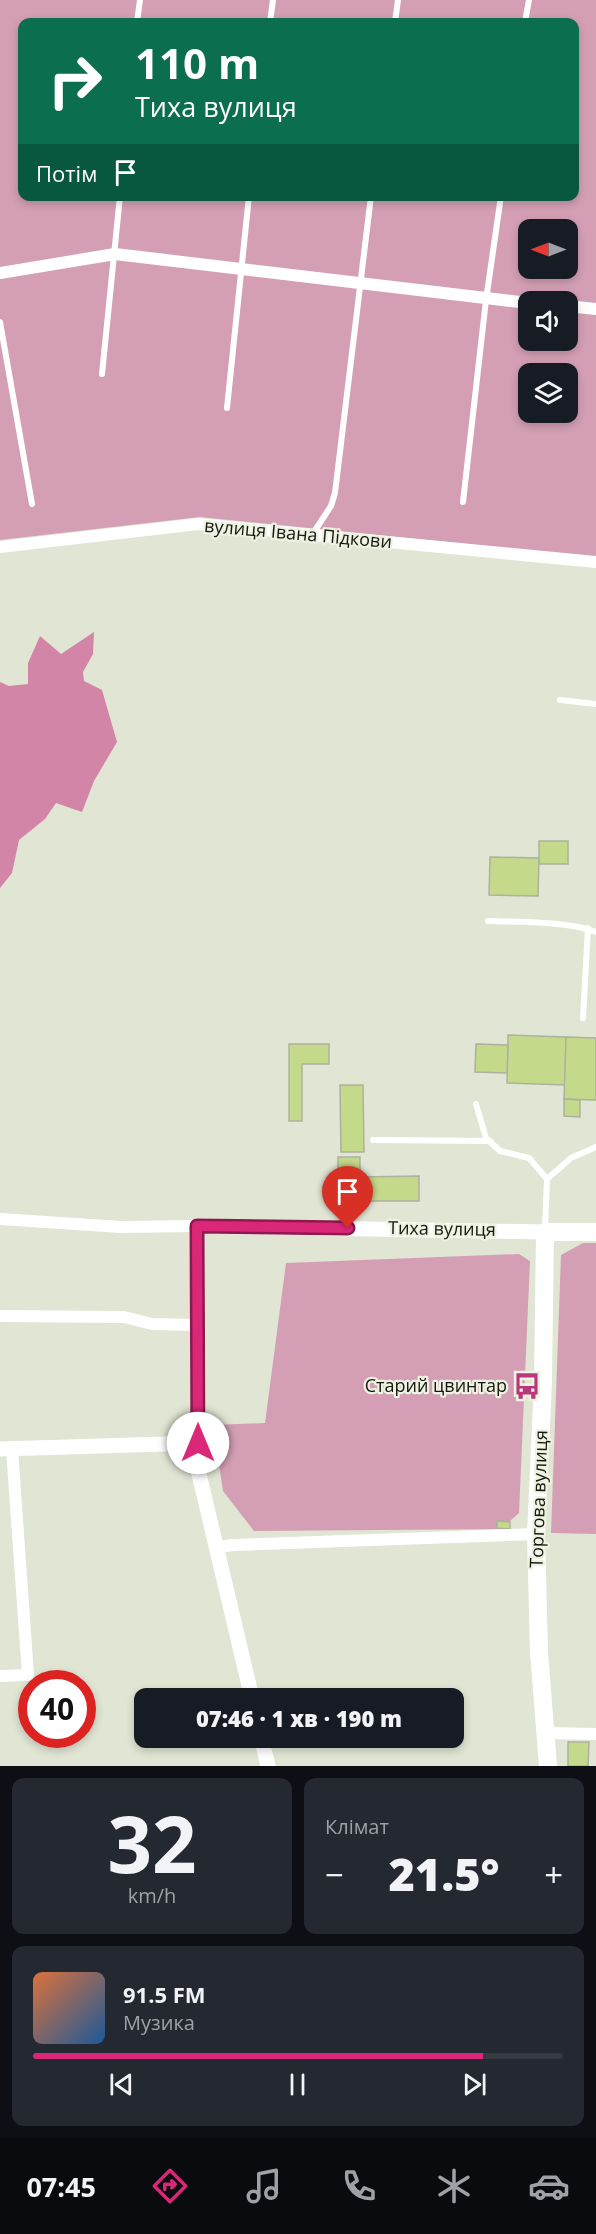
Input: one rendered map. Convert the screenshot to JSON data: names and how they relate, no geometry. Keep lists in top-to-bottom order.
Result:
{
  "streets": {
    "main road": ["Тиха вулиця", "Торгова вулиця"],
    "street": ["вулиця Івана Підкови"]
  },
  "crossings": [
    ["Тиха вулиця", "Торгова вулиця"]
  ],
  "places": {
    "bus stop": ["Старий цвинтар"]
  },
  "north": "left",
  "page": {
    "turn": ["110 m", "Тиха вулиця"],
    "then": "Потім",
    "limit": "40",
    "trip": "07:46 · 1 хв · 190 m",
    "tile": [
      ["32", "km/h"],
      "Клімат"
    ],
    "heat": ["−", "21.5°", "+"],
    "song": ["91.5 FM", "Музика"],
    "tabs": "07:45"
  }
}
